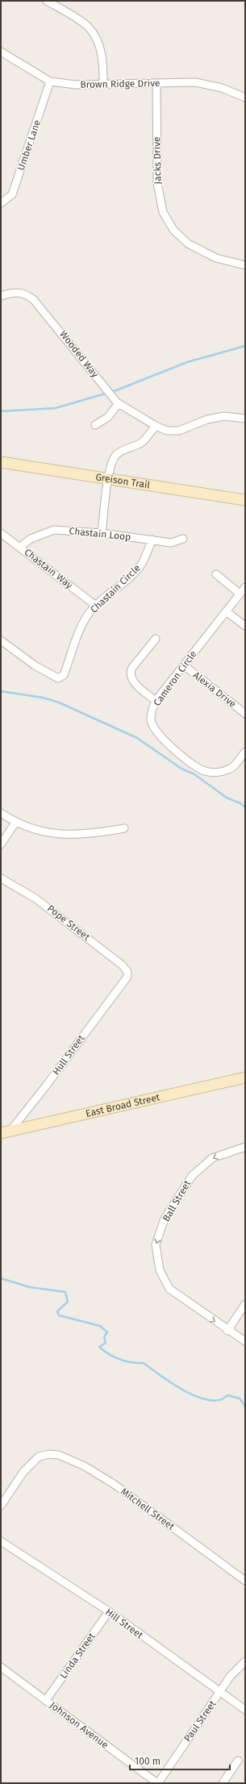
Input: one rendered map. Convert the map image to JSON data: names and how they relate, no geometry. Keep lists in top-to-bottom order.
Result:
{
  "streets": {
    "street": [
      "Brown Ridge Drive",
      "Umber Lane",
      "Jacks Drive",
      "Wooded Way",
      "Greison Trail",
      "Chastain Loop",
      "Chastain Way",
      "Chastain Circle",
      "Cameron Circle",
      "Alexia Drive",
      "Pope Street",
      "Hull Street",
      "East Broad Street",
      "Ball Street",
      "Mitchell Street",
      "Hill Street",
      "Linda Street",
      "Paul Street",
      "Johnson Avenue"
    ]
  },
  "crossings": [
    ["Brown Ridge Drive", "Umber Lane"],
    ["Brown Ridge Drive", "Jacks Drive"],
    ["Chastain Loop", "Chastain Way"],
    ["Chastain Loop", "Chastain Circle"],
    ["Chastain Way", "Chastain Circle"],
    ["Cameron Circle", "Alexia Drive"],
    ["Pope Street", "Hull Street"],
    ["Hull Street", "East Broad Street"],
    ["Hill Street", "Linda Street"],
    ["Hill Street", "Paul Street"],
    ["Linda Street", "Johnson Avenue"],
    ["Paul Street", "Johnson Avenue"]
  ],
  "scale_bar": "100 m"
}
